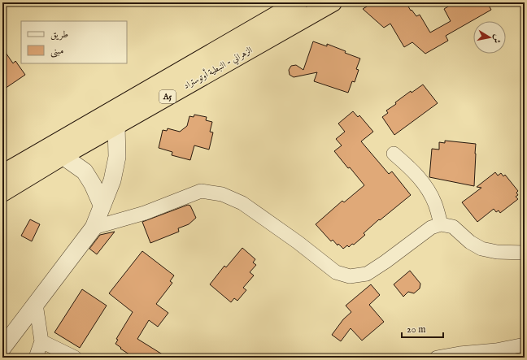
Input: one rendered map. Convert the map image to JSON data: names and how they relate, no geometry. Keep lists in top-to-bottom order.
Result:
{
  "streets": {
    "highway": ["الزهراني - النبطية أوتوستراد", "A5"]
  },
  "legend": ["طريق", "مبنى"],
  "scale_bar": "20 m",
  "north": "right"
}
